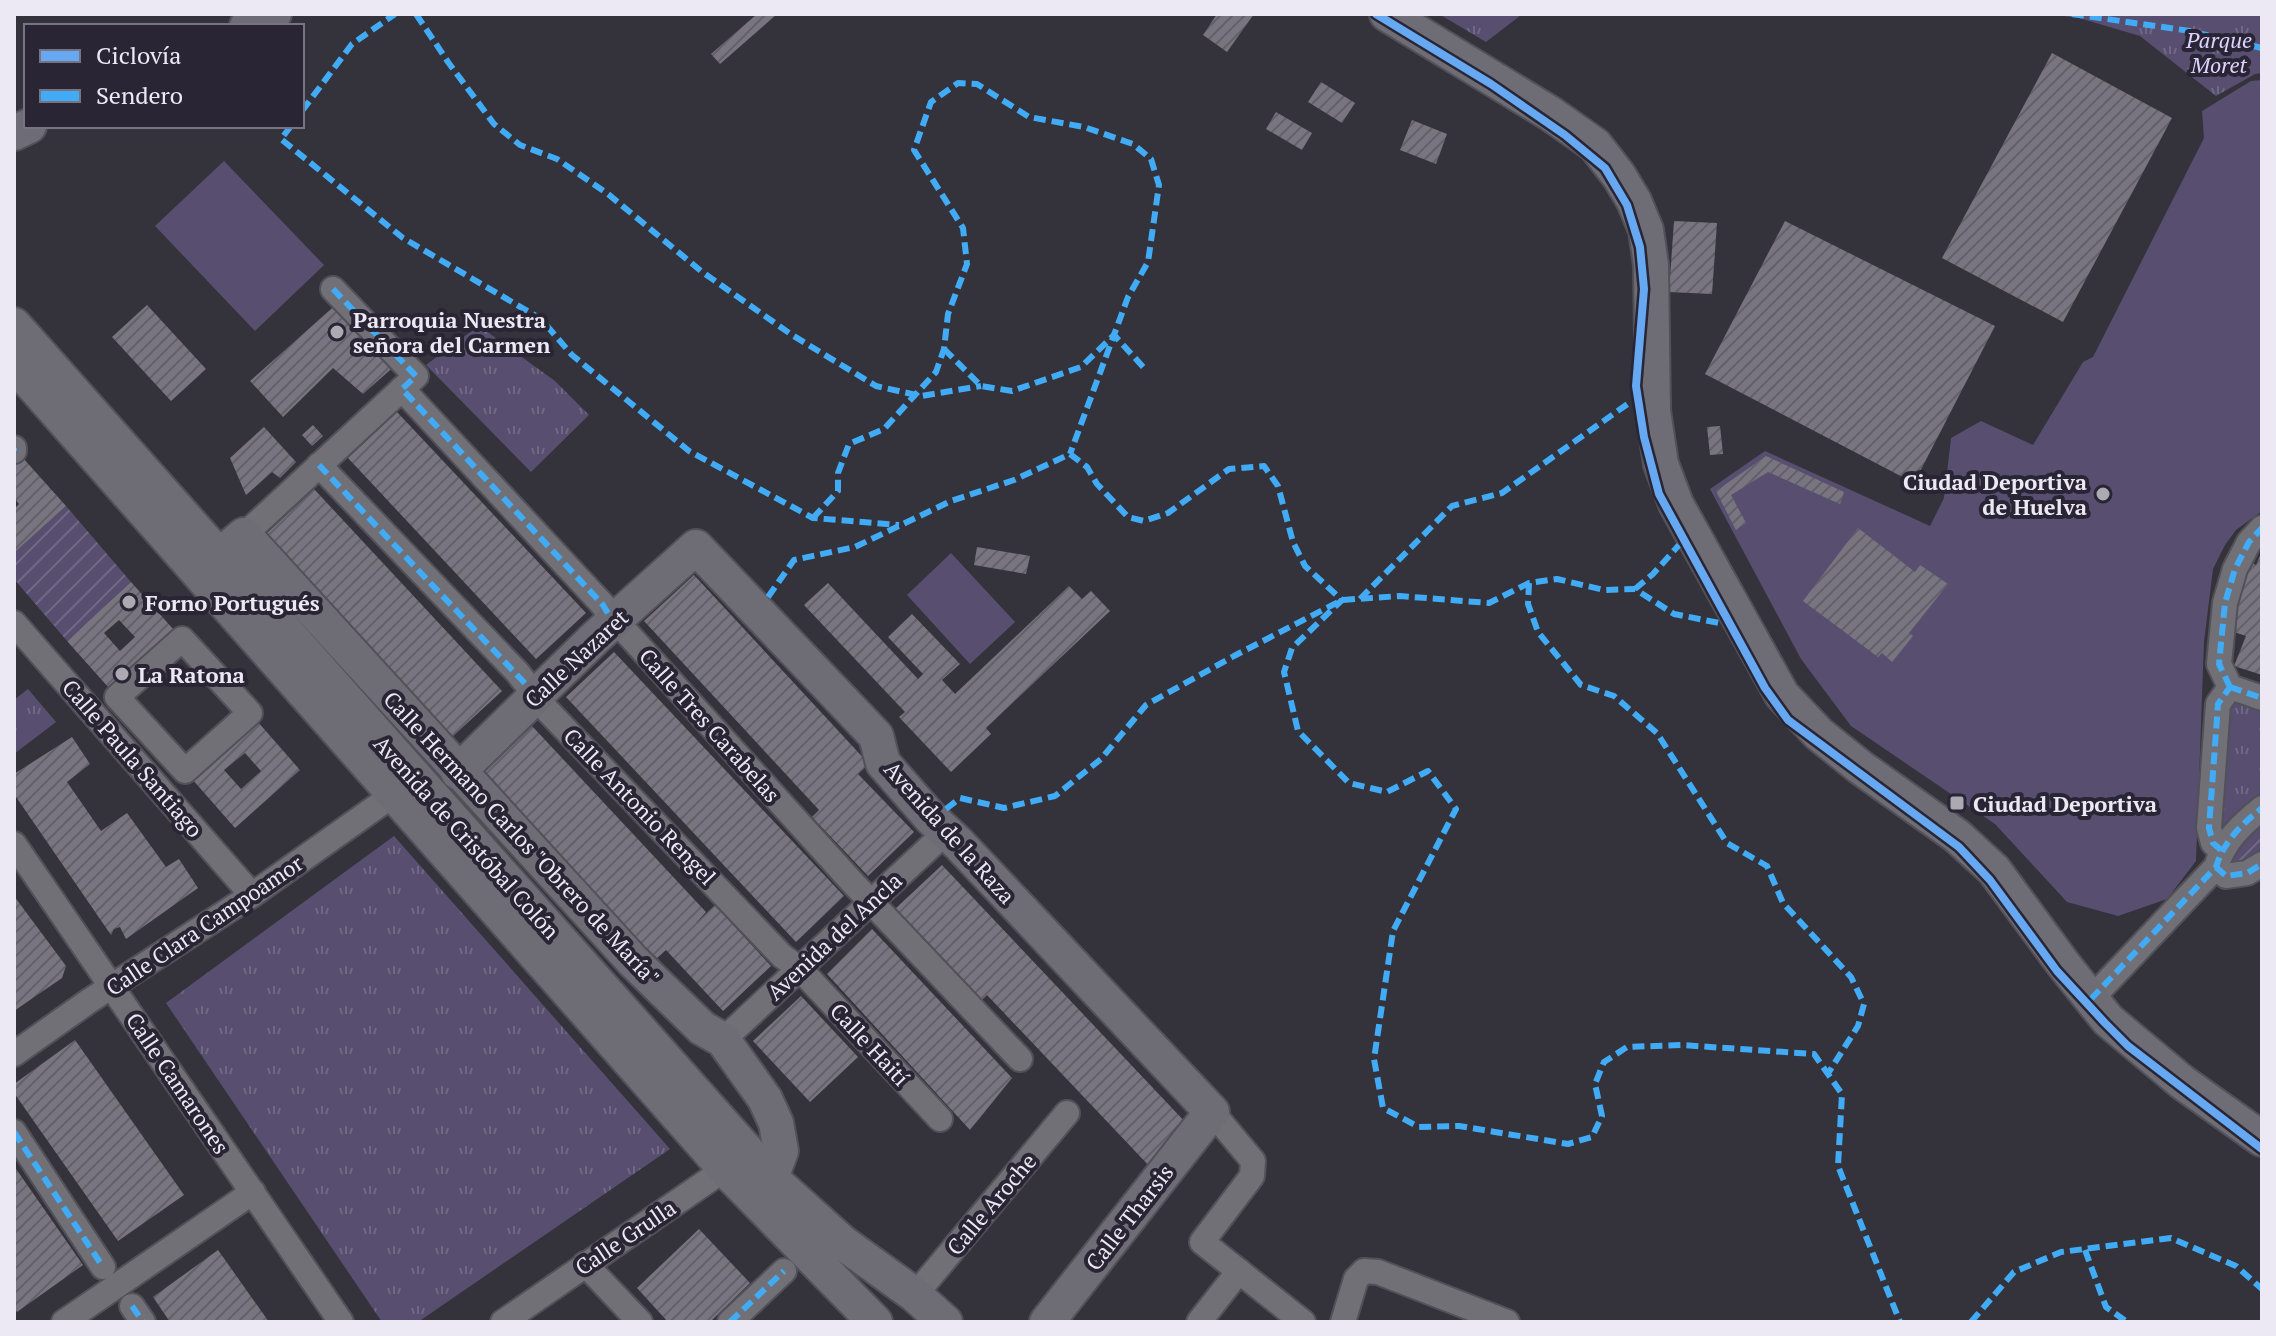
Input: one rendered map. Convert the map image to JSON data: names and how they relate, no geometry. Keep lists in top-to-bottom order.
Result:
{
  "streets": {
    "street": [
      "Calle Nazaret",
      "Calle Tres Carabelas",
      "Calle Paula Santiago",
      "Calle Antonio Rengel",
      "Avenida de la Raza",
      "Avenida de Cristóbal Colón",
      "Calle Hermano Carlos \"Obrero de María\"",
      "Calle Clara Campoamor",
      "Avenida del Ancla",
      "Calle Haití",
      "Calle Camarones",
      "Calle Aroche",
      "Calle Tharsis",
      "Calle Grulla"
    ]
  },
  "crossings": [
    ["Calle Nazaret", "Calle Tres Carabelas"],
    ["Calle Nazaret", "Calle Antonio Rengel"],
    ["Calle Nazaret", "Avenida de la Raza"],
    ["Calle Nazaret", "Calle Hermano Carlos \"Obrero de María\""],
    ["Calle Tres Carabelas", "Avenida del Ancla"],
    ["Calle Paula Santiago", "Calle Clara Campoamor"],
    ["Calle Antonio Rengel", "Avenida del Ancla"],
    ["Calle Antonio Rengel", "Calle Haití"],
    ["Avenida de la Raza", "Avenida del Ancla"],
    ["Avenida de la Raza", "Calle Tharsis"],
    ["Avenida de Cristóbal Colón", "Calle Hermano Carlos \"Obrero de María\""],
    ["Avenida de Cristóbal Colón", "Calle Clara Campoamor"],
    ["Avenida de Cristóbal Colón", "Calle Aroche"],
    ["Avenida de Cristóbal Colón", "Calle Grulla"],
    ["Calle Hermano Carlos \"Obrero de María\"", "Avenida del Ancla"],
    ["Calle Clara Campoamor", "Calle Camarones"],
    ["Avenida del Ancla", "Calle Haití"]
  ],
  "parks": ["Parque Moret"],
  "places": {
    "other": [
      "Parroquia Nuestra señora del Carmen",
      "Ciudad Deportiva de Huelva",
      "Forno Portugués",
      "La Ratona"
    ],
    "transit": ["Ciudad Deportiva"]
  },
  "legend": ["Ciclovía", "Sendero"]
}
